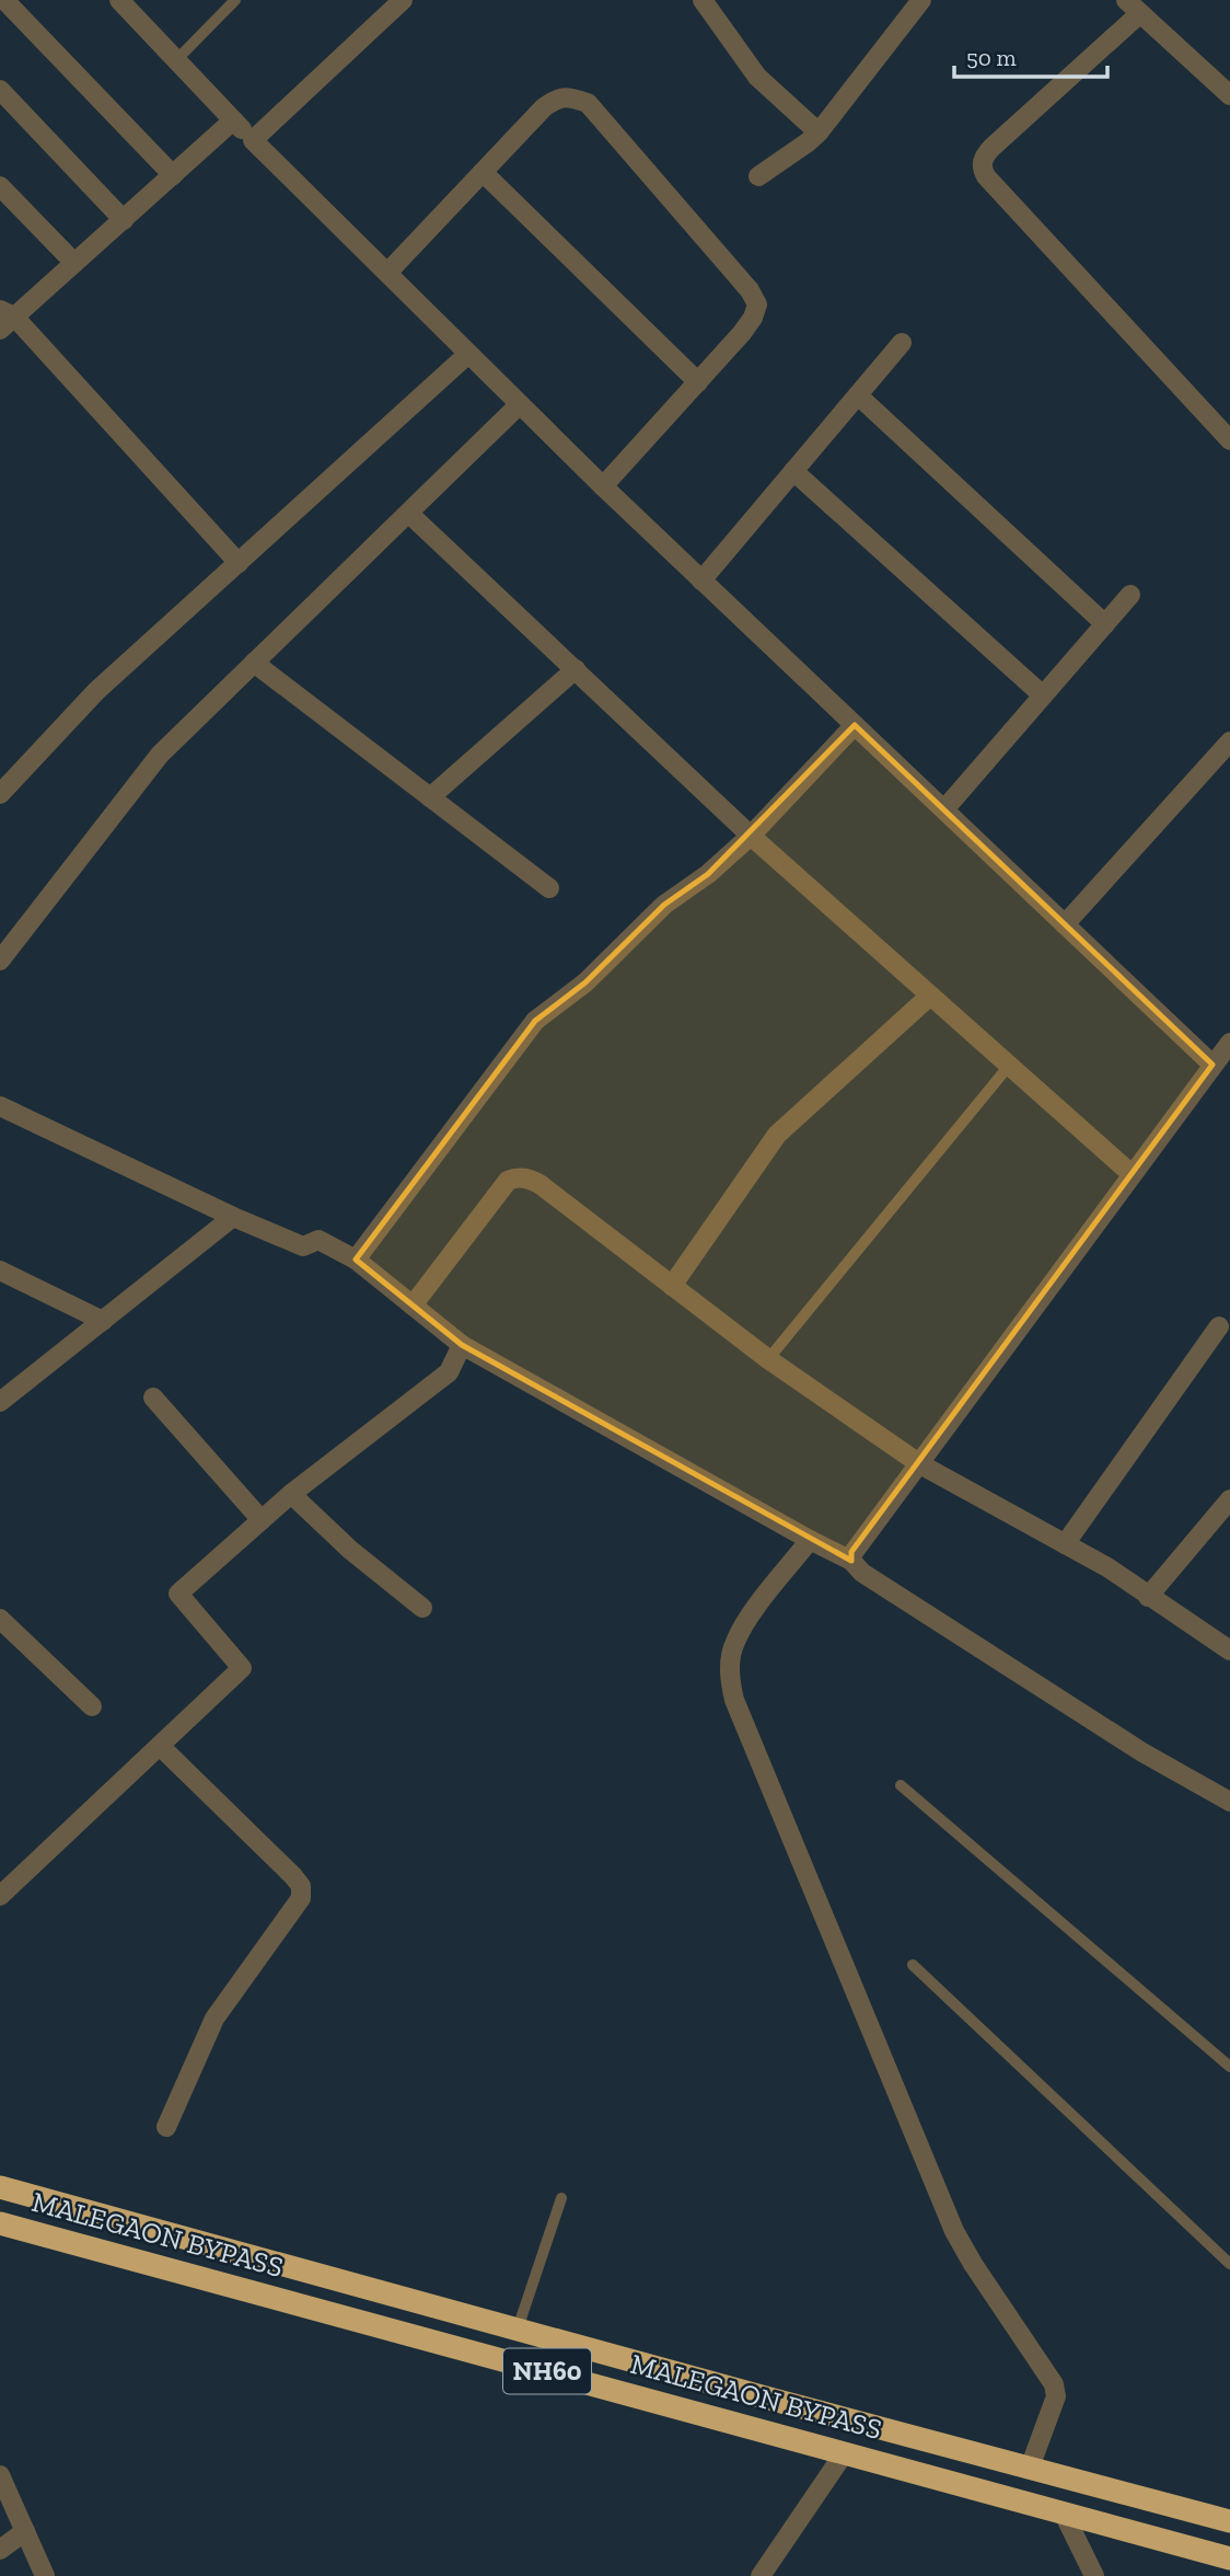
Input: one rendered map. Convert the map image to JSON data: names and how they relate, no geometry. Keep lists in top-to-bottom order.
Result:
{
  "streets": {
    "highway": ["MALEGAON BYPASS", "NH60"]
  },
  "scale_bar": "50 m"
}
